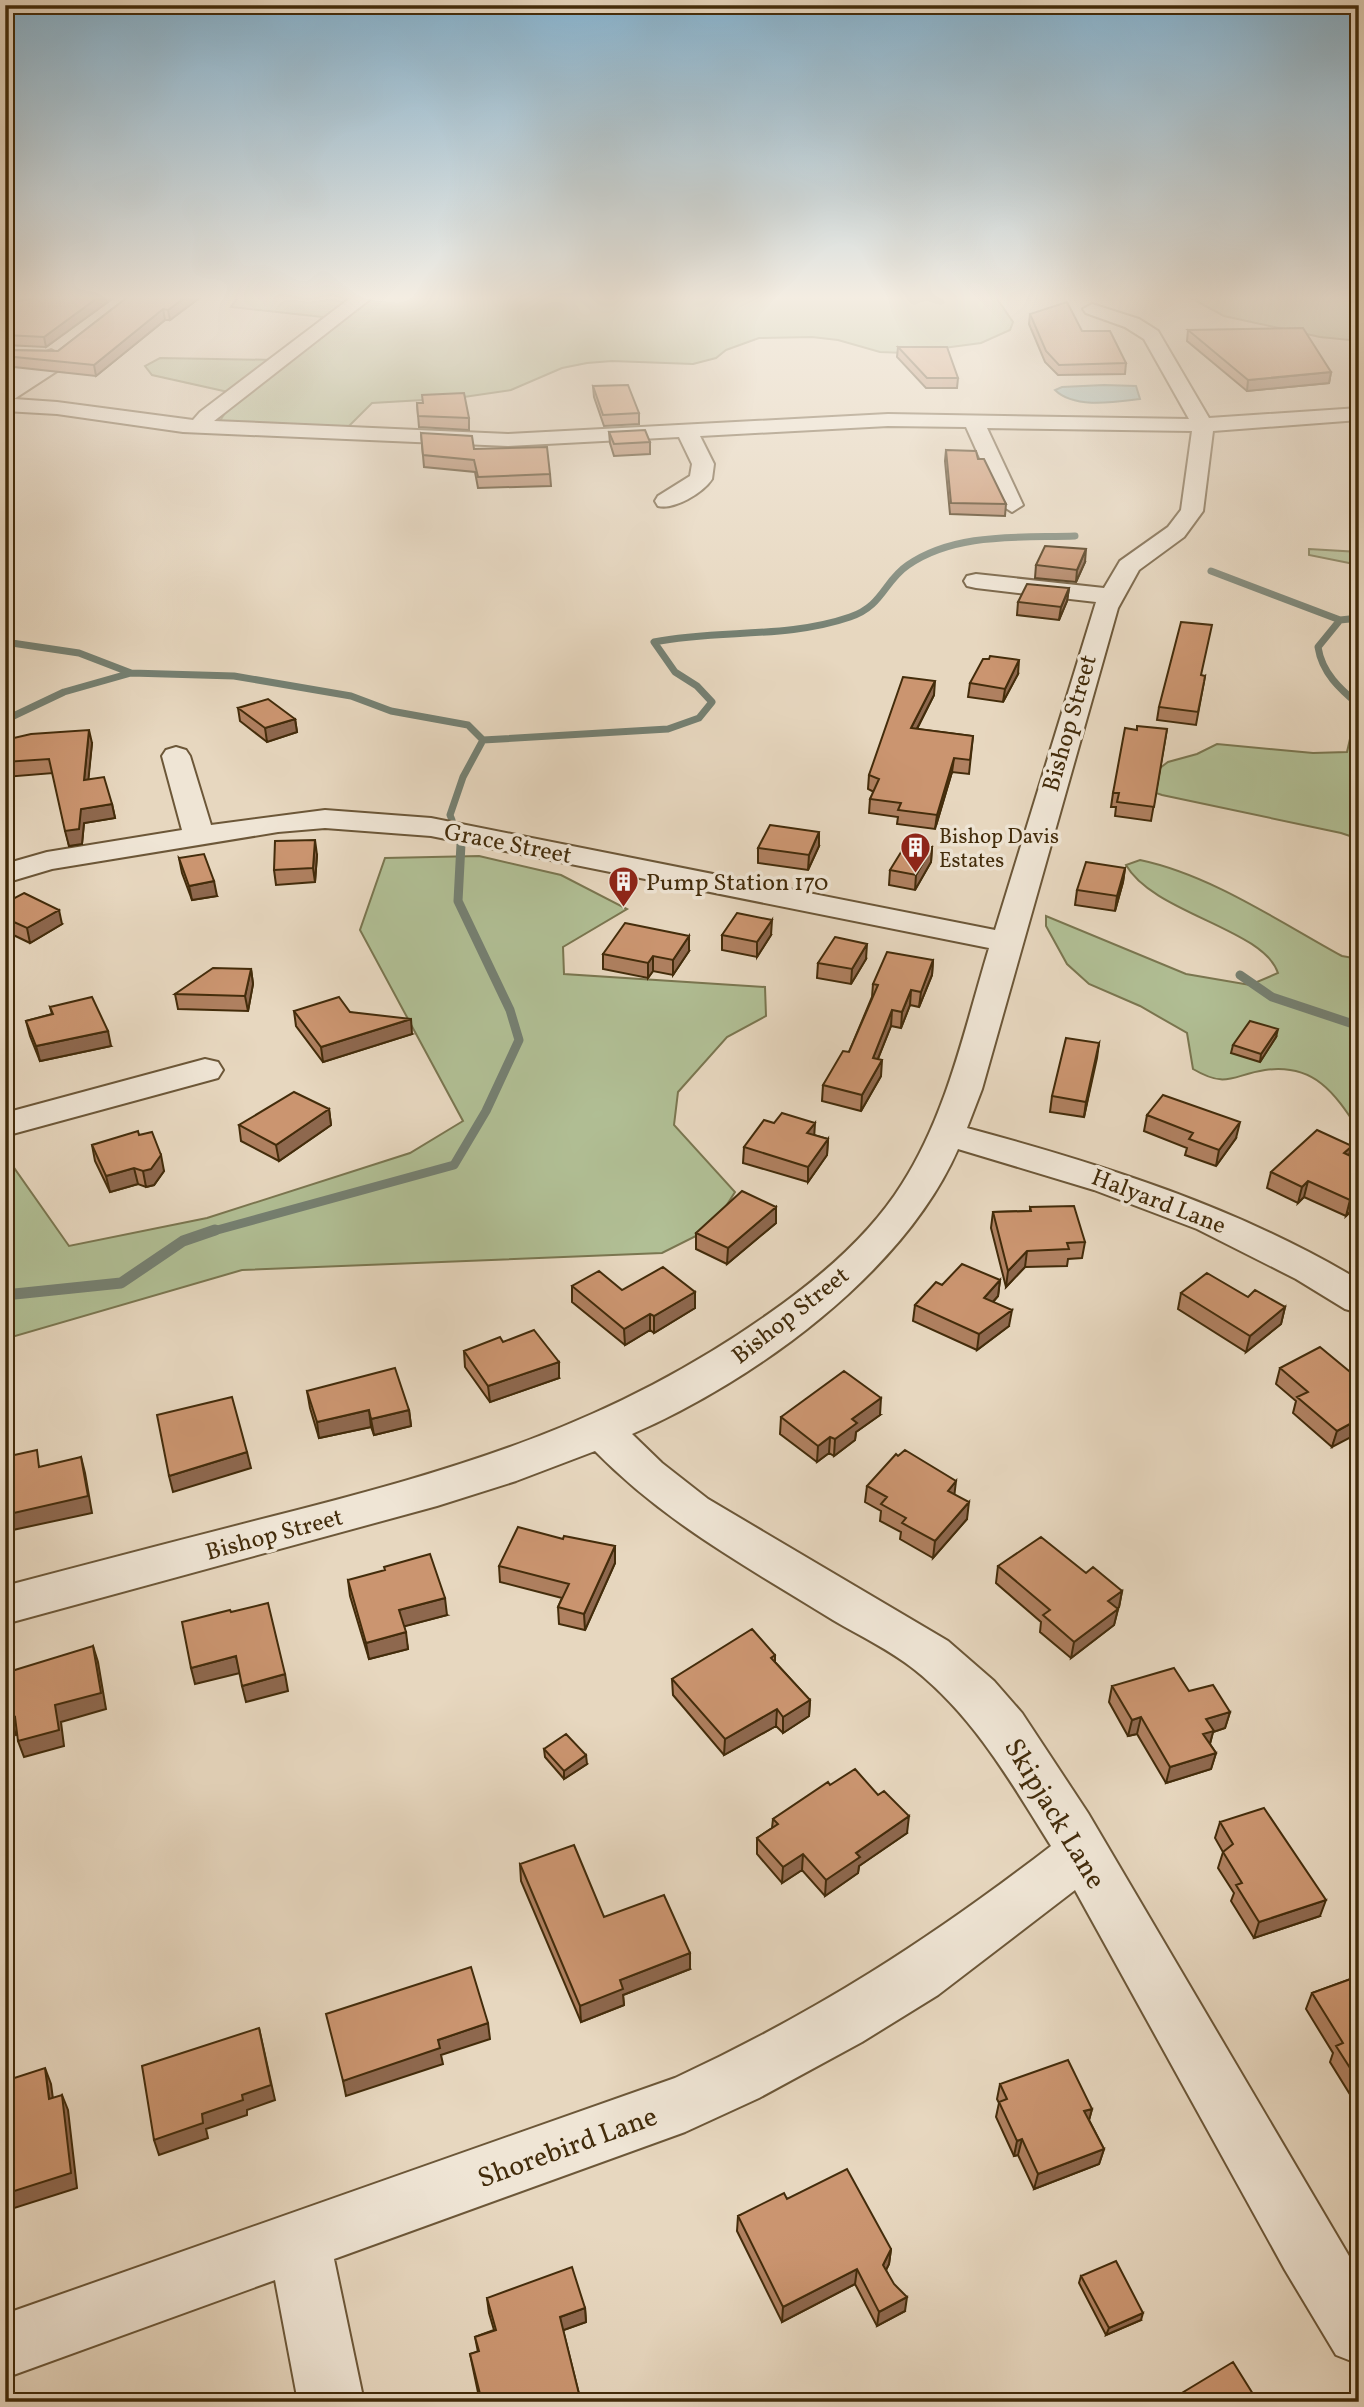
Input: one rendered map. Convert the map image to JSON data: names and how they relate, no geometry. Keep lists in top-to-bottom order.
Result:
{
  "streets": {
    "street": [
      "Bishop Street",
      "Grace Street",
      "Halyard Lane",
      "Skipjack Lane",
      "Shorebird Lane"
    ]
  },
  "crossings": [
    ["Bishop Street", "Grace Street"],
    ["Bishop Street", "Halyard Lane"],
    ["Bishop Street", "Skipjack Lane"],
    ["Skipjack Lane", "Shorebird Lane"]
  ],
  "places": {
    "building": ["Bishop Davis Estates", "Pump Station 170"]
  }
}
